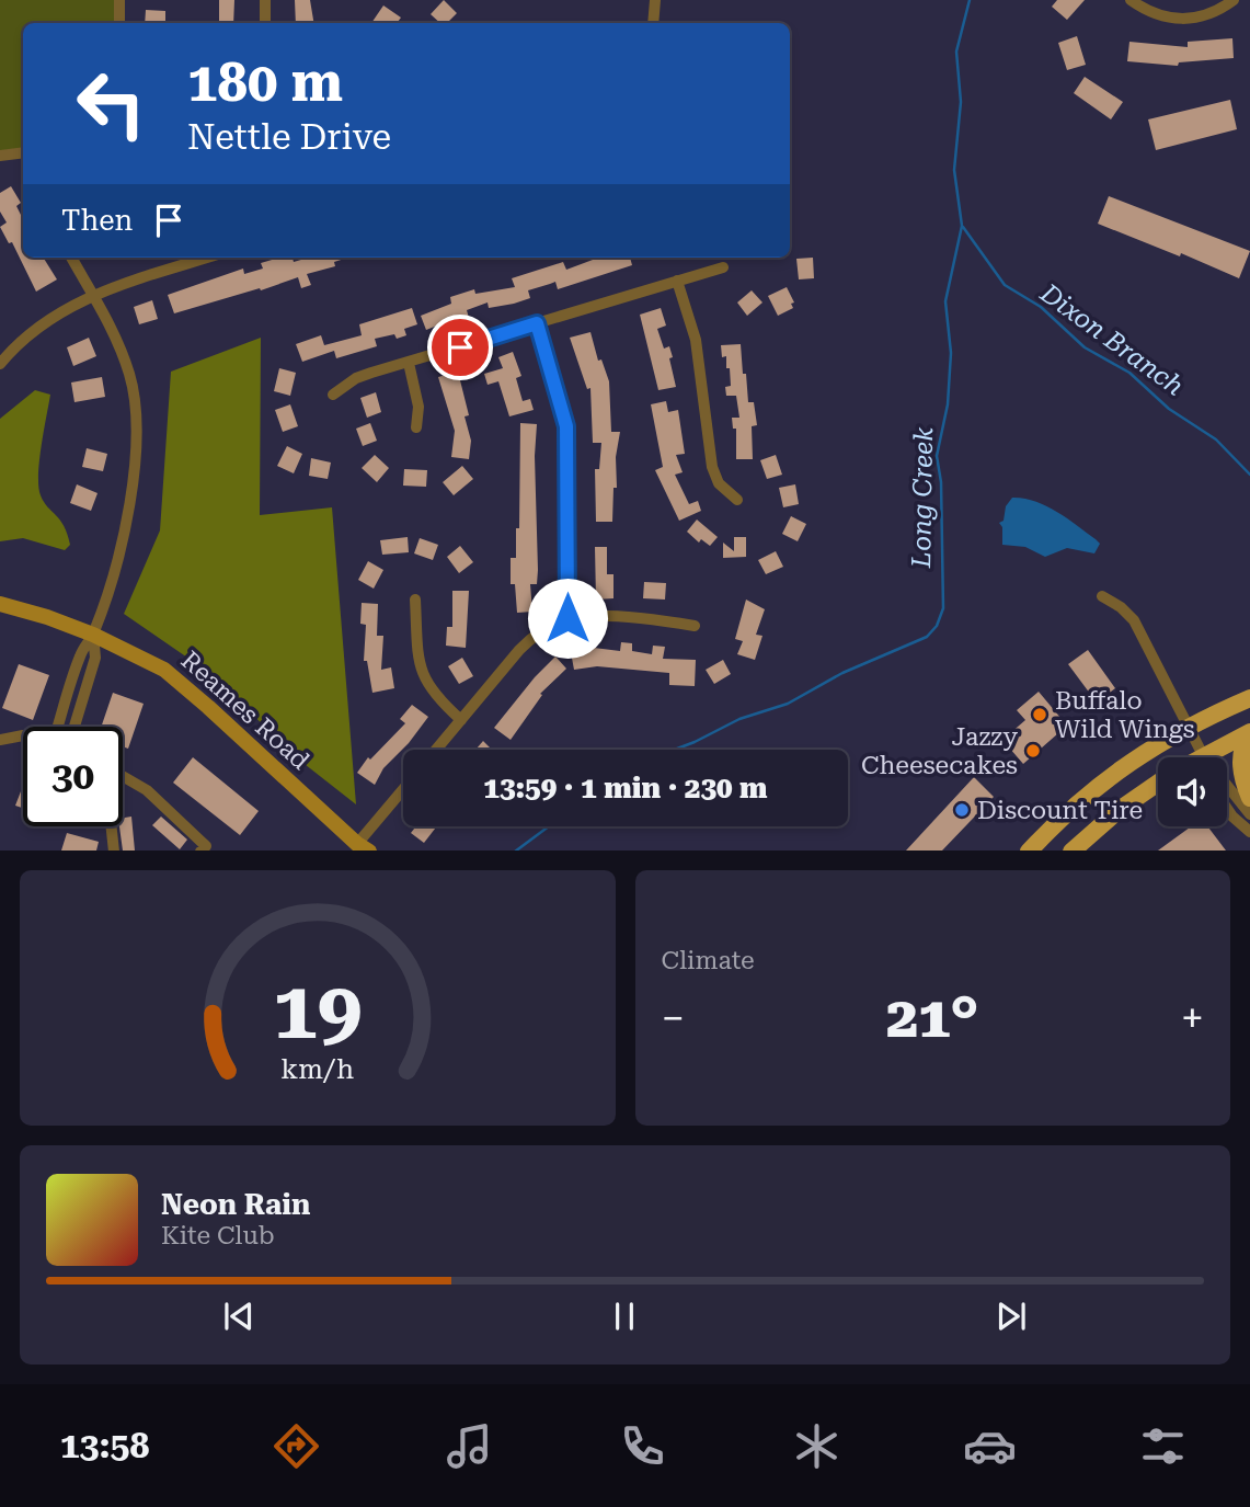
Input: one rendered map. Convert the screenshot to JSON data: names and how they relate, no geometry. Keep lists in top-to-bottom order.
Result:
{
  "streets": {
    "main road": ["Reames Road"]
  },
  "water": ["Dixon Branch", "Long Creek"],
  "places": ["Buffalo Wild Wings", "Jazzy Cheesecakes", "Discount Tire"],
  "page": {
    "turn": ["180 m", "Nettle Drive"],
    "then": "Then",
    "limit": "30",
    "trip": "13:59 · 1 min · 230 m",
    "tile": "Climate",
    "heat": ["−", "21°", "+"],
    "song": ["Neon Rain", "Kite Club"],
    "tabs": "13:58",
    "gauge": ["19", "km/h"]
  }
}
